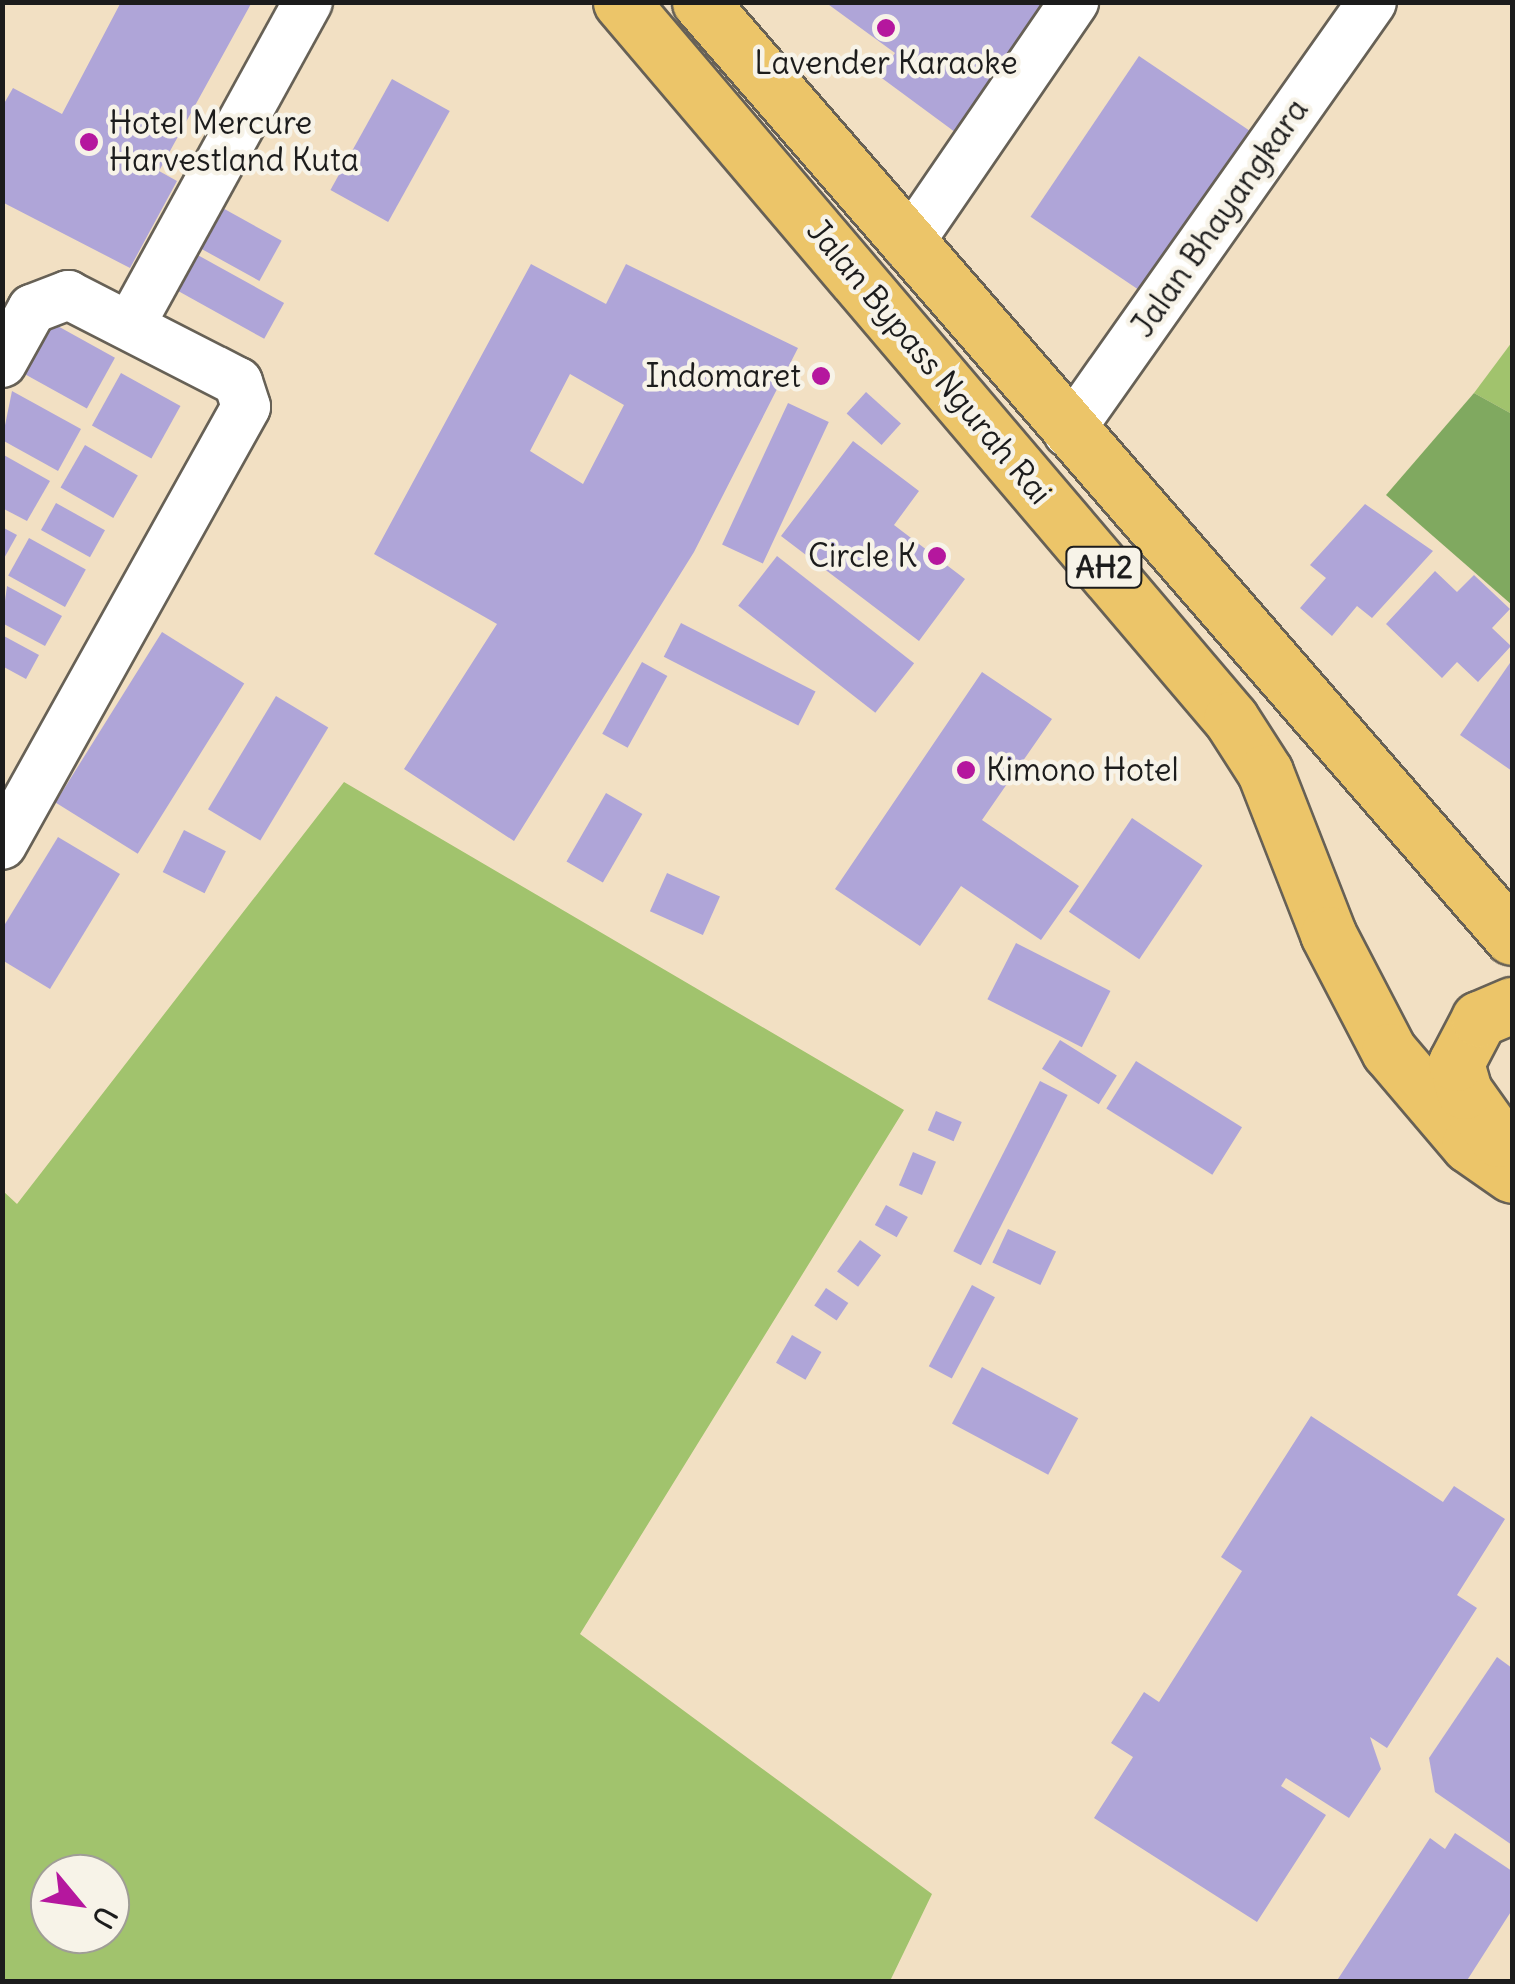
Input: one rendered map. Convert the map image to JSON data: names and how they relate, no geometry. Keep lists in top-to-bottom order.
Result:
{
  "streets": {
    "highway": ["Jalan Bypass Ngurah Rai", "AH2"],
    "street": ["Jalan Bhayangkara"]
  },
  "crossings": [
    ["Jalan Bhayangkara", "Jalan Bypass Ngurah Rai"]
  ],
  "places": [
    "Lavender Karaoke",
    "Hotel Mercure Harvestland Kuta",
    "Indomaret",
    "Circle K",
    "Kimono Hotel"
  ],
  "north": "bottom right"
}
